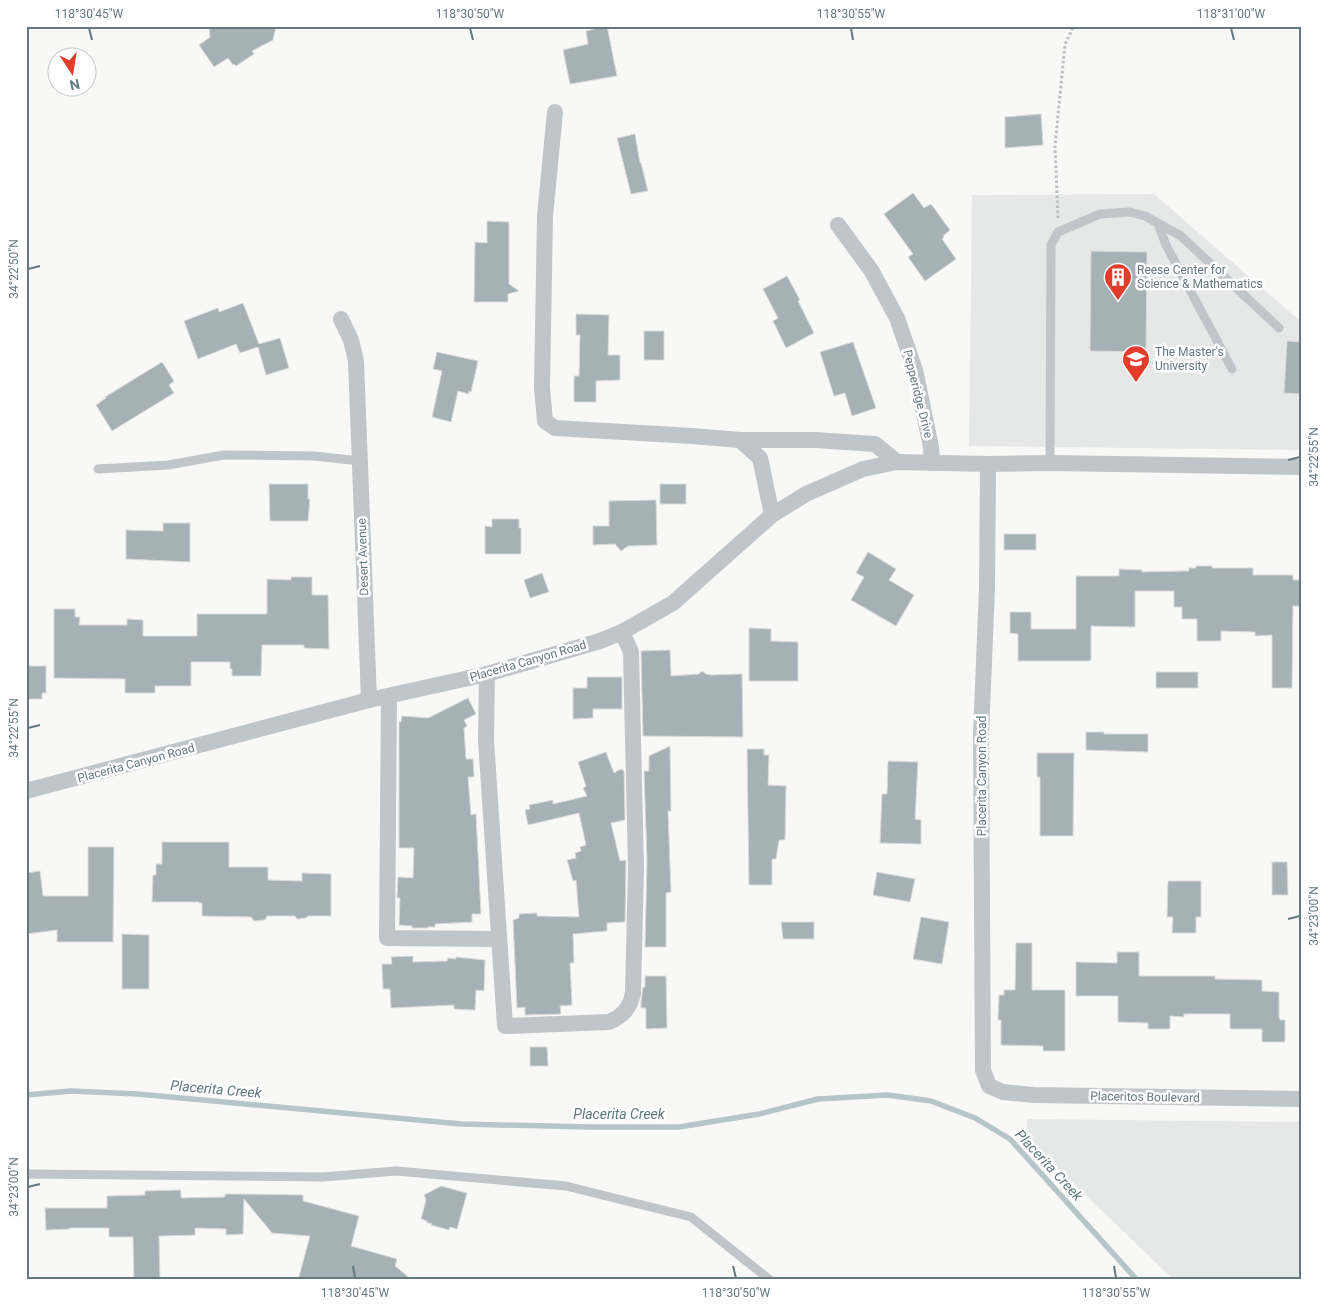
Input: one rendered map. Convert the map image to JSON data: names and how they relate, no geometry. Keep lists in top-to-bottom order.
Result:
{
  "streets": {
    "street": [
      "Pepperidge Drive",
      "Desert Avenue",
      "Placerita Canyon Road",
      "Placeritos Boulevard"
    ]
  },
  "crossings": [
    ["Pepperidge Drive", "Placerita Canyon Road"],
    ["Desert Avenue", "Placerita Canyon Road"],
    ["Placerita Canyon Road", "Placeritos Boulevard"]
  ],
  "water": ["Placerita Creek"],
  "places": {
    "building": ["Reese Center for Science & Mathematics"],
    "school or university": ["The Master's University"]
  },
  "north": "bottom",
  "coordinates": [
    "118°30'45\"W",
    "118°30'50\"W",
    "118°30'55\"W",
    "118°31'00\"W",
    "34°22'50\"N",
    "34°22'55\"N",
    "34°23'00\"N"
  ]
}
